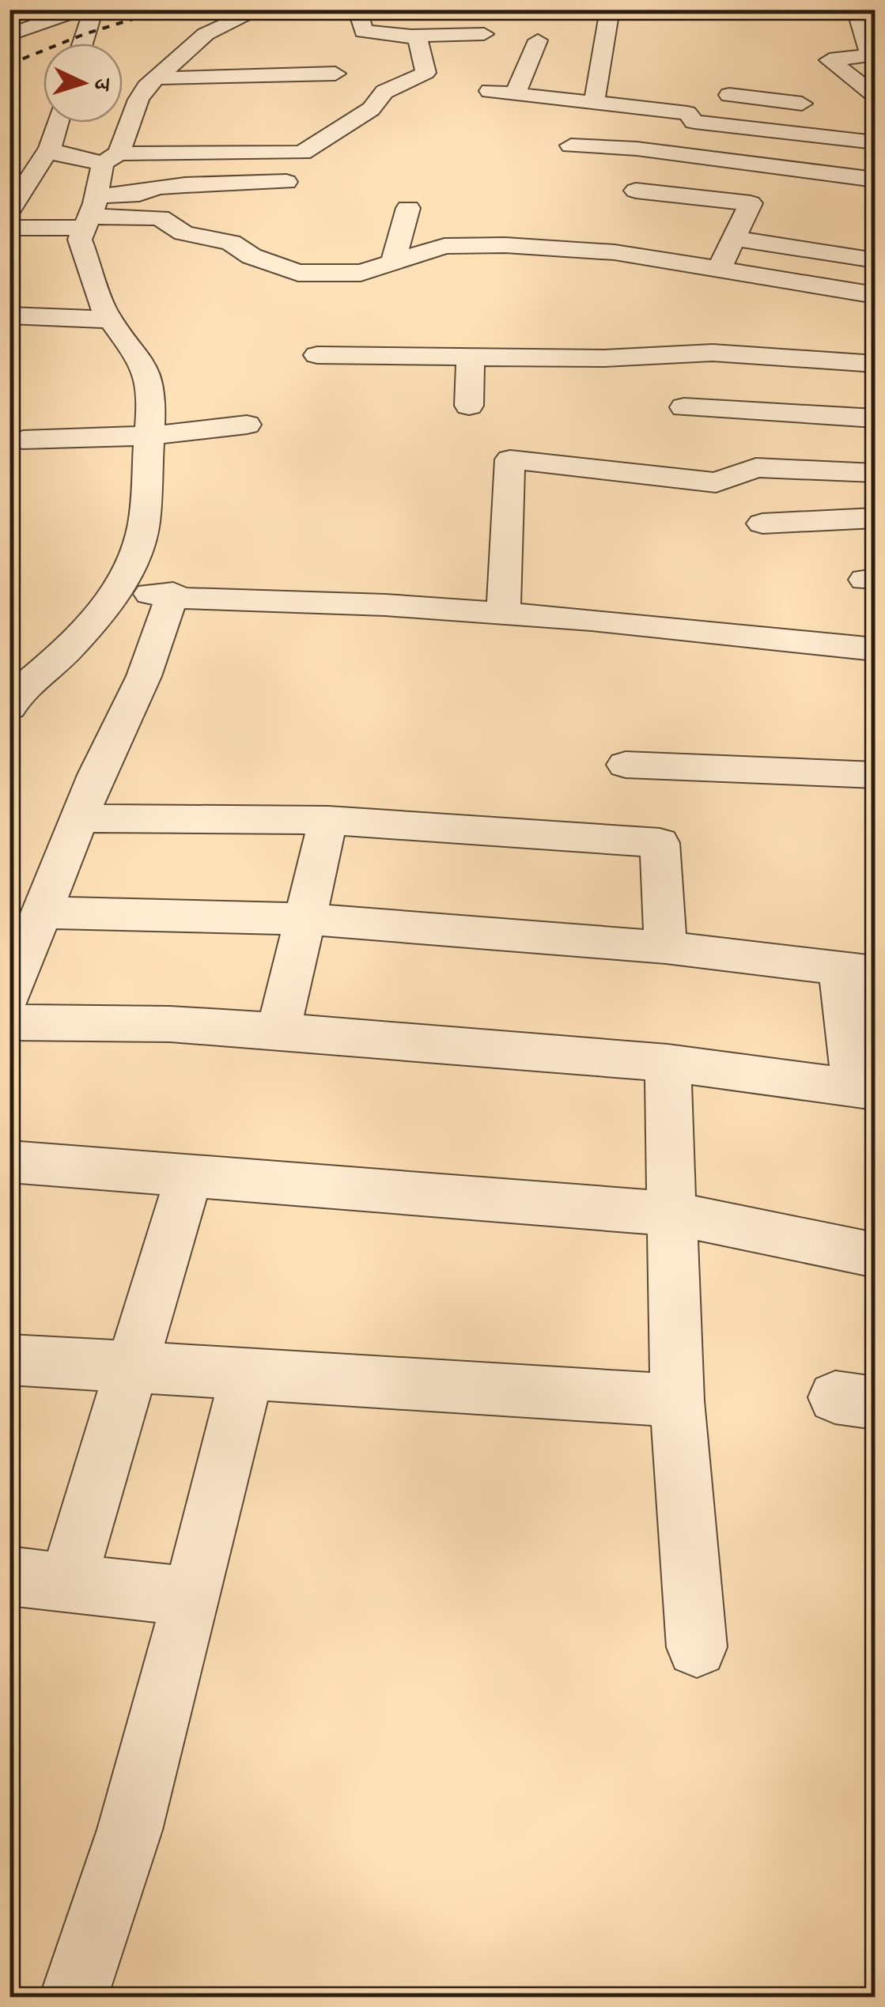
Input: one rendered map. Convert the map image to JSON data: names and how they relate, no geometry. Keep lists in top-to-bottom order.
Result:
{
  "north": "right"
}
